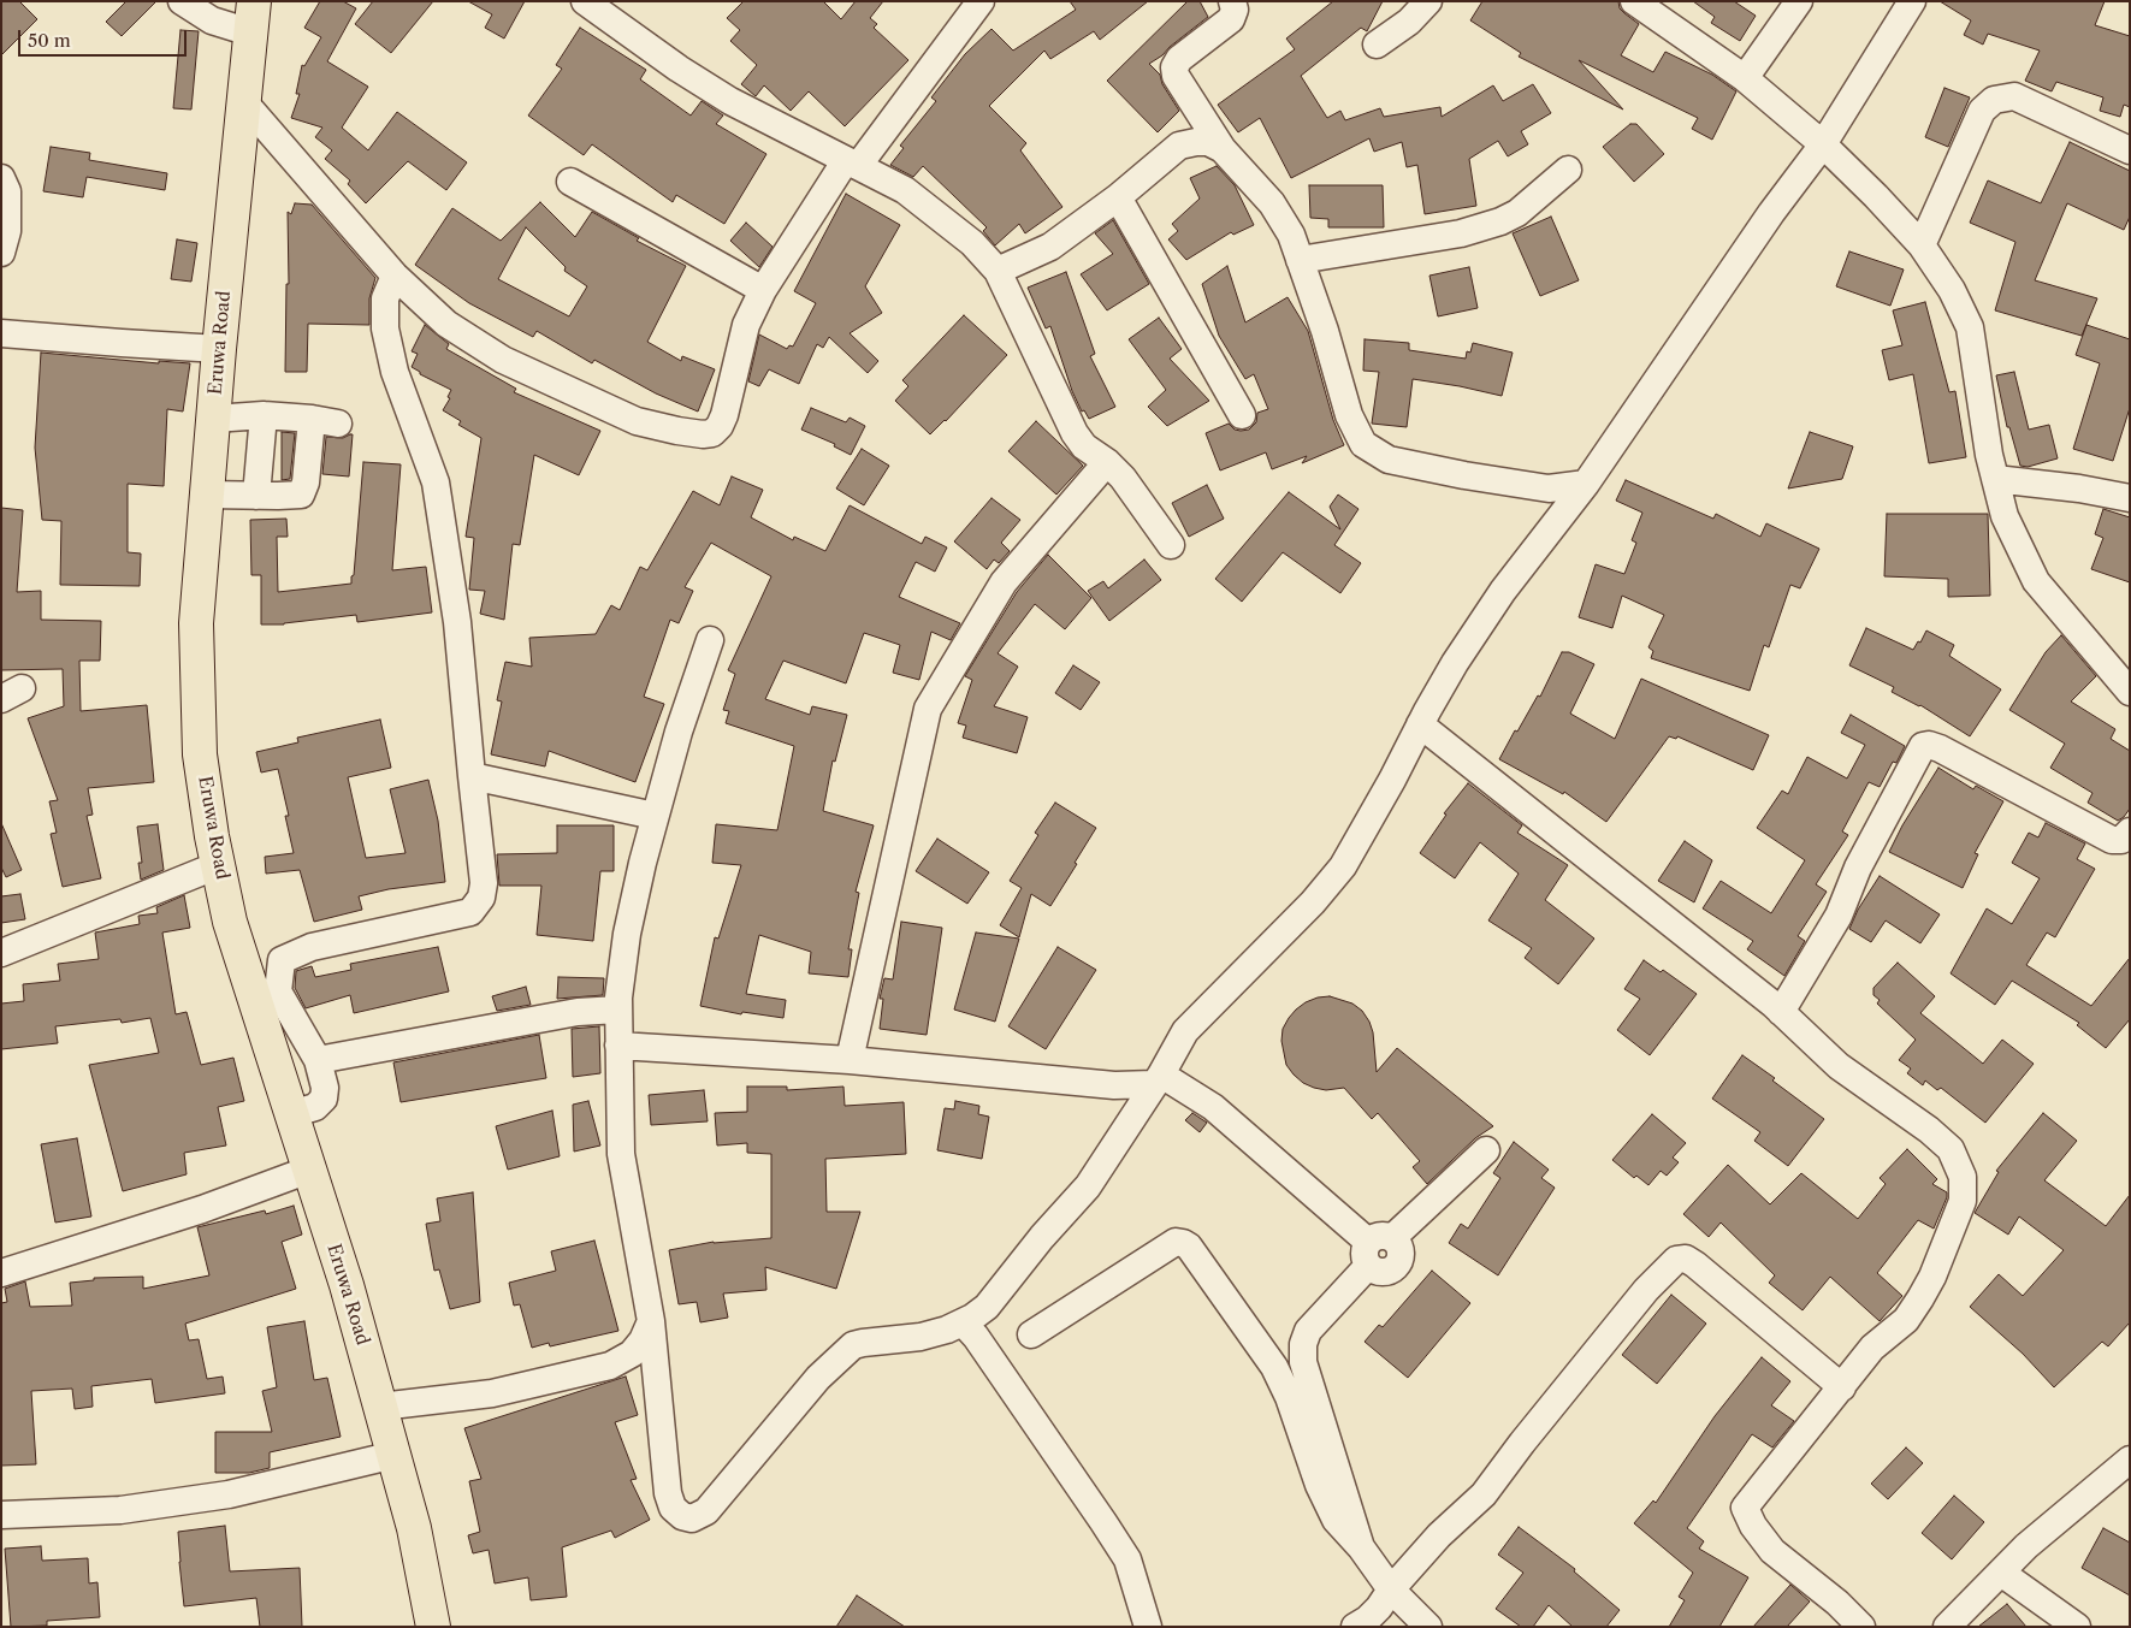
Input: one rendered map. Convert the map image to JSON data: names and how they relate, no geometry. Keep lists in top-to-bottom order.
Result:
{
  "streets": {
    "main road": ["Eruwa Road"]
  },
  "scale_bar": "50 m"
}
